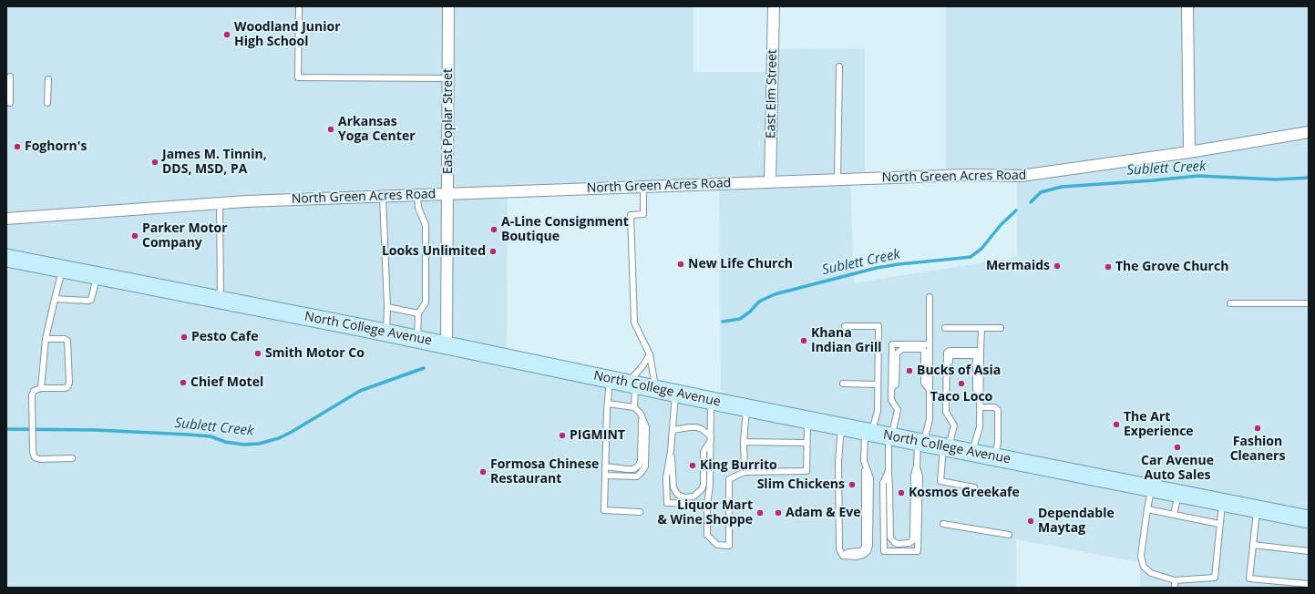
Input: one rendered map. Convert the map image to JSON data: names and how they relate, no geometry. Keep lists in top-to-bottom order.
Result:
{
  "streets": {
    "main road": ["North College Avenue"],
    "street": ["East Elm Street", "East Poplar Street", "North Green Acres Road"]
  },
  "crossings": [
    ["East Elm Street", "North Green Acres Road"],
    ["East Poplar Street", "North Green Acres Road"],
    ["East Poplar Street", "North College Avenue"]
  ],
  "water": ["Sublett Creek"],
  "places": [
    "Woodland Junior High School",
    "Arkansas Yoga Center",
    "Foghorn's",
    "James M. Tinnin, DDS, MSD, PA",
    "A-Line Consignment Boutique",
    "Parker Motor Company",
    "Looks Unlimited",
    "New Life Church",
    "Mermaids",
    "The Grove Church",
    "Pesto Cafe",
    "Khana Indian Grill",
    "Smith Motor Co",
    "Bucks of Asia",
    "Chief Motel",
    "Taco Loco",
    "The Art Experience",
    "Fashion Cleaners",
    "PIGMINT",
    "Car Avenue Auto Sales",
    "King Burrito",
    "Formosa Chinese Restaurant",
    "Slim Chickens",
    "Kosmos Greekafe",
    "Liquor Mart & Wine Shoppe",
    "Adam & Eve",
    "Dependable Maytag"
  ]
}
